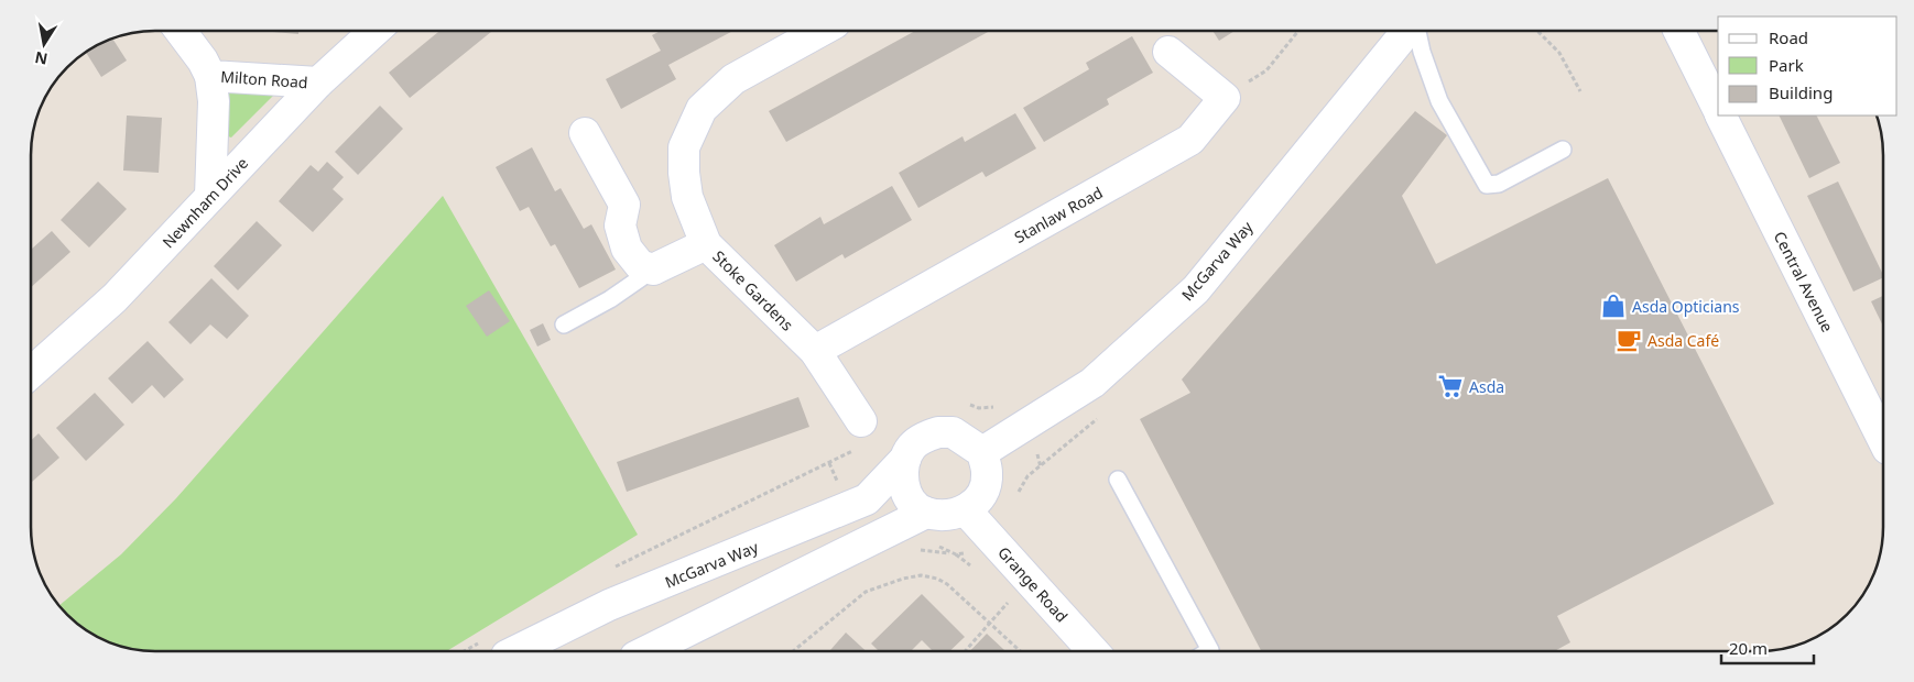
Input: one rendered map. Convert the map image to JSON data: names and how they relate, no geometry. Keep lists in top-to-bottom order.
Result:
{
  "streets": {
    "street": [
      "Milton Road",
      "Newnham Drive",
      "Stanlaw Road",
      "McGarva Way",
      "Central Avenue",
      "Stoke Gardens",
      "Grange Road"
    ]
  },
  "crossings": [
    ["Milton Road", "Newnham Drive"],
    ["Stanlaw Road", "Stoke Gardens"],
    ["McGarva Way", "Grange Road"]
  ],
  "places": {
    "shop": ["Asda Opticians"],
    "cafe": ["Asda Café"],
    "supermarket": ["Asda"]
  },
  "legend": ["Road", "Park", "Building"],
  "scale_bar": "20 m",
  "north": "bottom"
}
